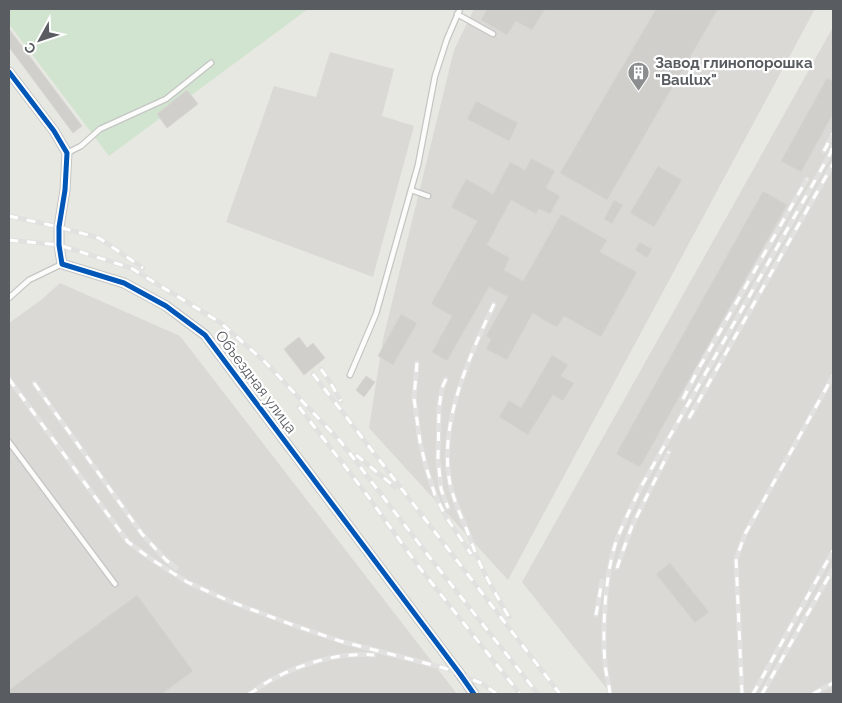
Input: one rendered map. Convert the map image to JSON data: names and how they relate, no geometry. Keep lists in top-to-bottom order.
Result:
{
  "streets": {
    "street": ["Объездная улица"]
  },
  "places": {
    "building": ["Завод глинопорошка \"Baulux\""]
  },
  "north": "bottom left"
}
